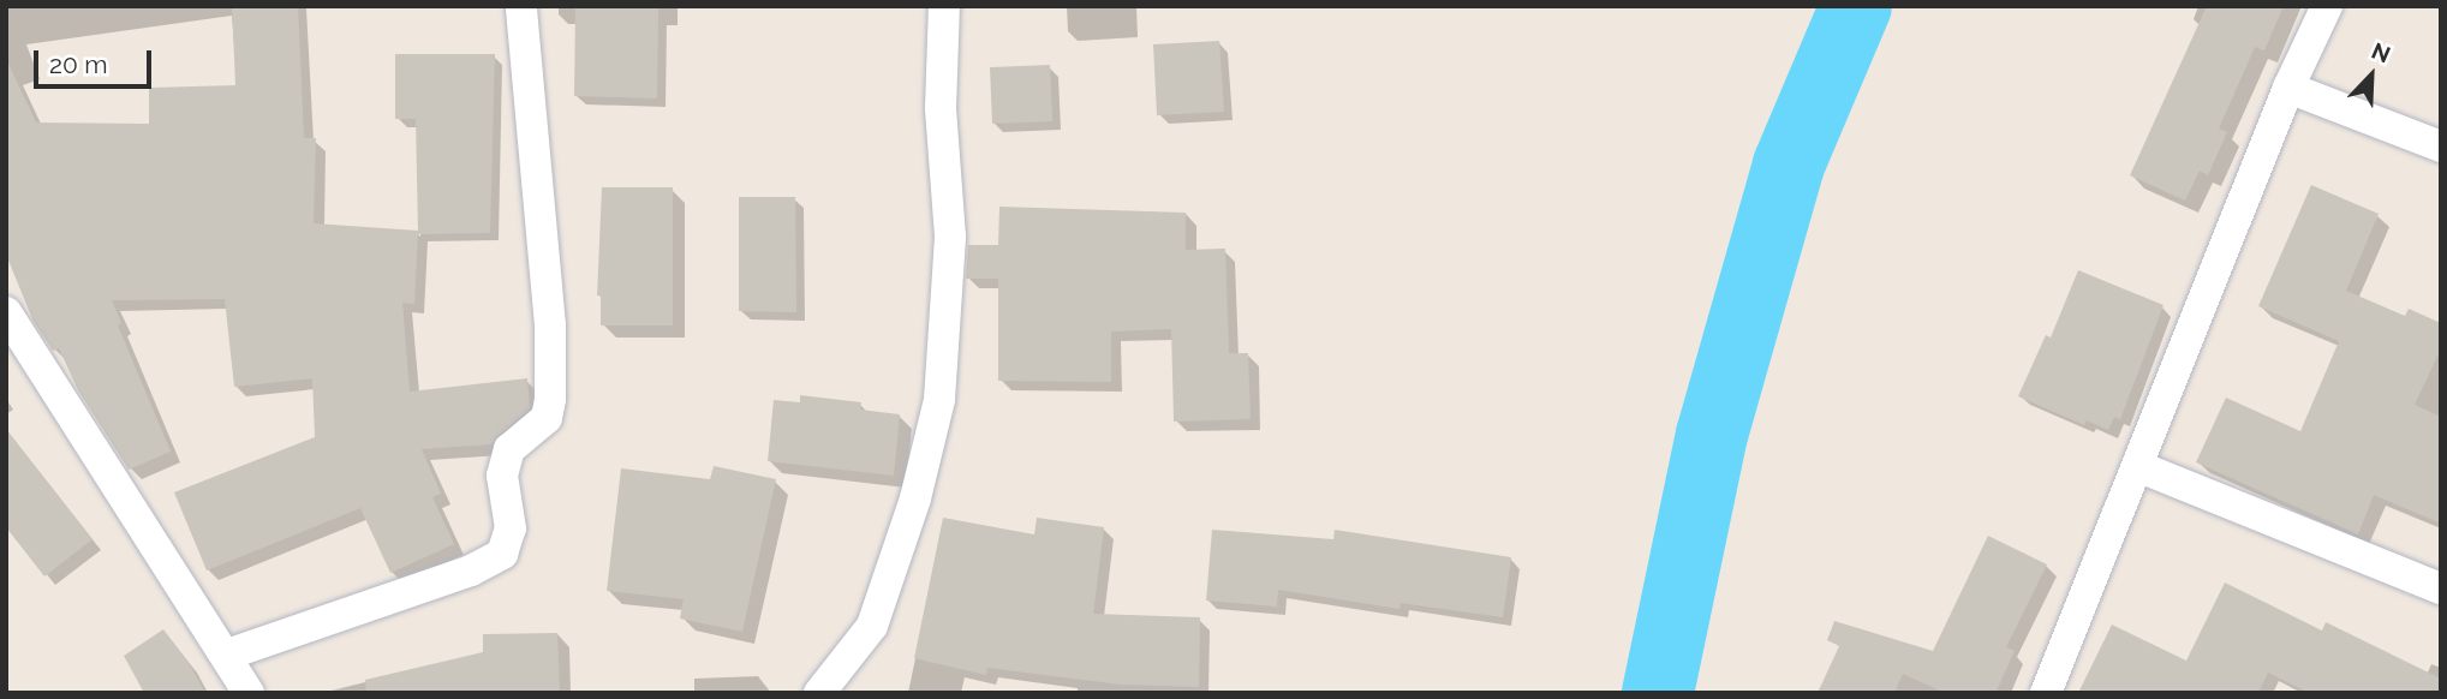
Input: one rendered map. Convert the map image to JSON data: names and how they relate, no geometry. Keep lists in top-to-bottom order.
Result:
{
  "scale_bar": "20 m",
  "north": "top right"
}
